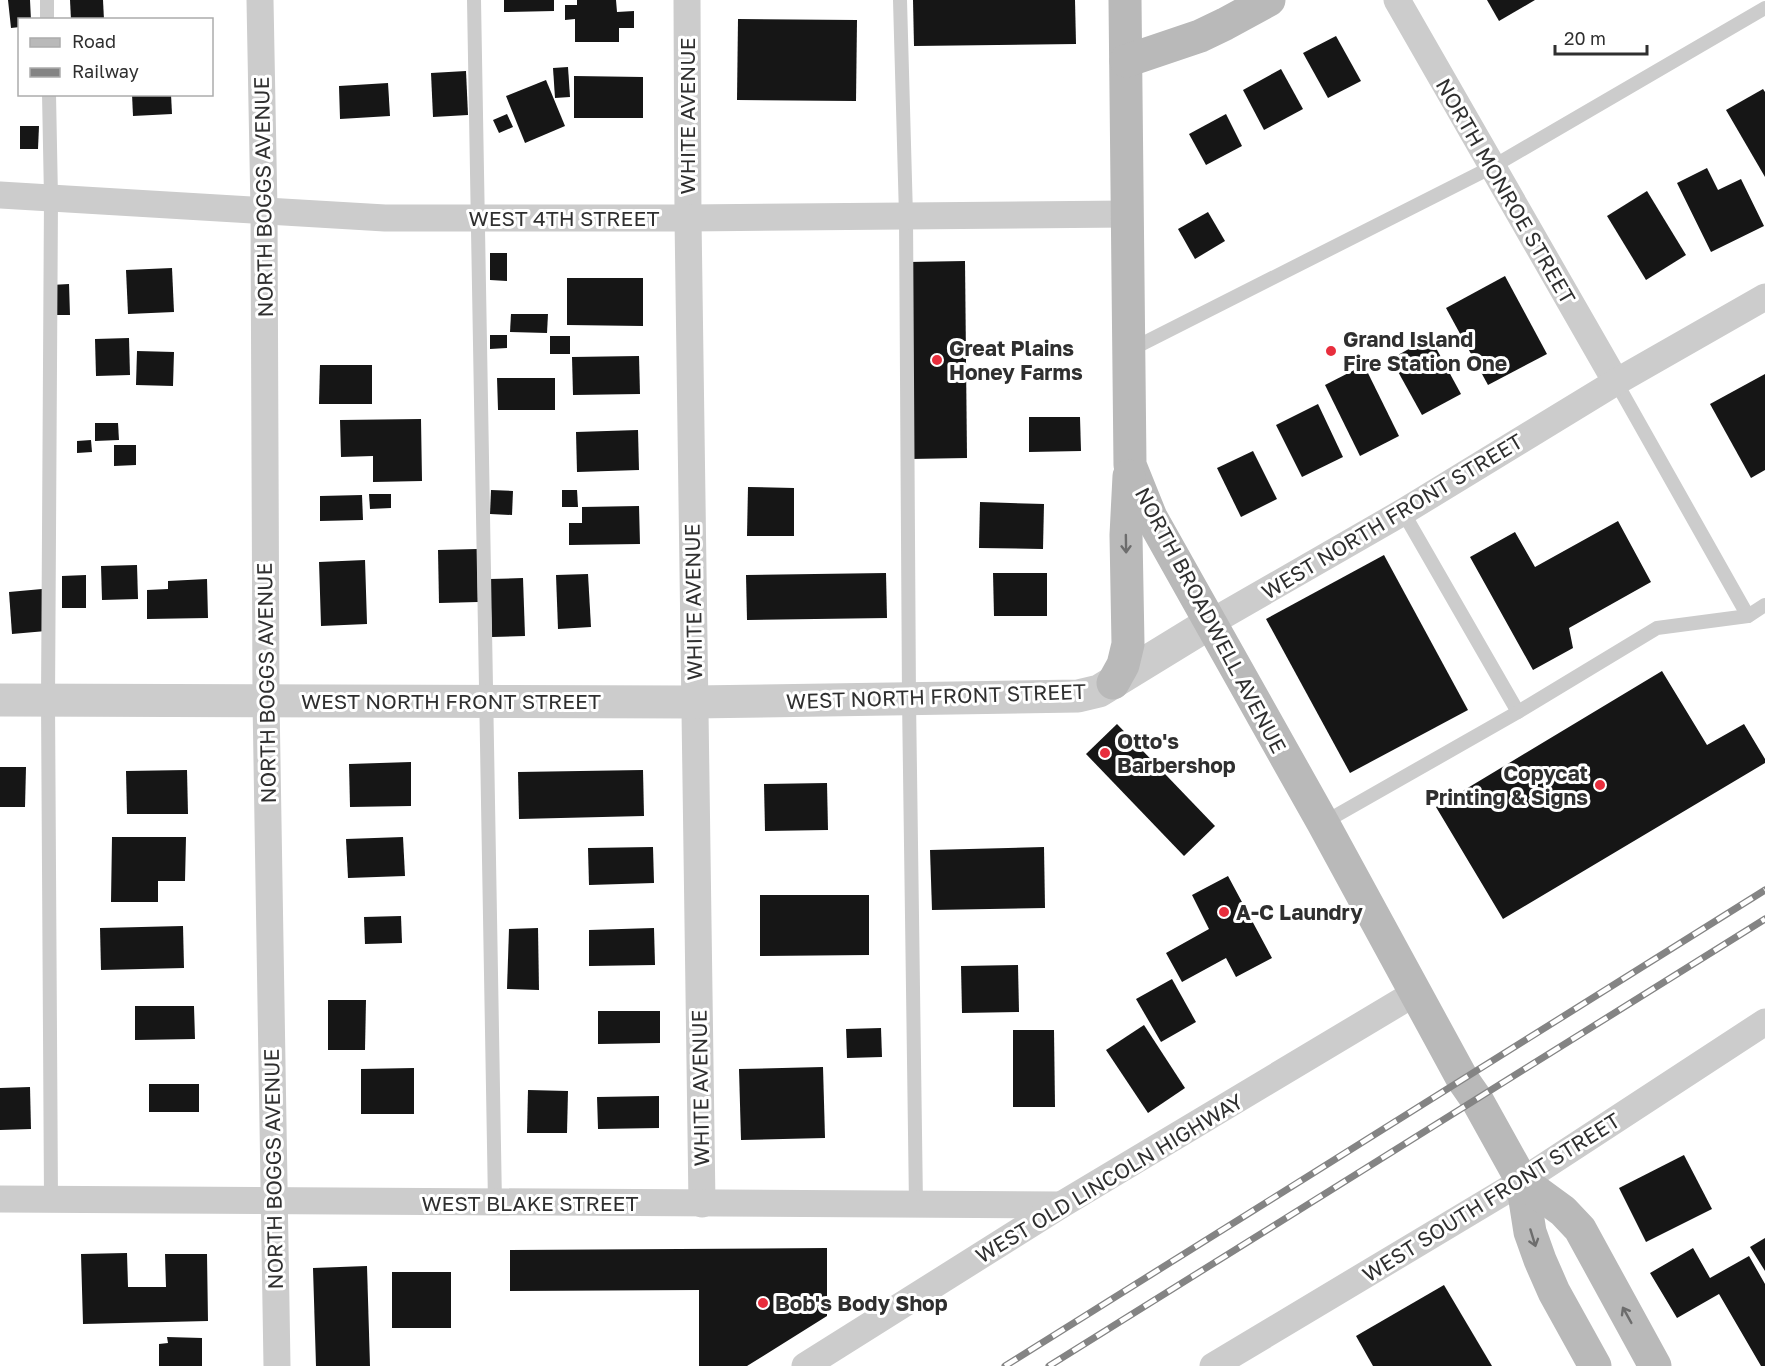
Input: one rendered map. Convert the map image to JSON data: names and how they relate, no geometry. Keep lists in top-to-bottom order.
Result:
{
  "streets": {
    "main road": ["NORTH BROADWELL AVENUE"],
    "street": [
      "WHITE AVENUE",
      "NORTH MONROE STREET",
      "NORTH BOGGS AVENUE",
      "WEST 4TH STREET",
      "WEST NORTH FRONT STREET",
      "WEST OLD LINCOLN HIGHWAY",
      "WEST SOUTH FRONT STREET",
      "WEST BLAKE STREET"
    ]
  },
  "crossings": [
    ["WHITE AVENUE", "WEST 4TH STREET"],
    ["WHITE AVENUE", "WEST NORTH FRONT STREET"],
    ["WHITE AVENUE", "WEST BLAKE STREET"],
    ["NORTH MONROE STREET", "WEST NORTH FRONT STREET"],
    ["NORTH BOGGS AVENUE", "WEST 4TH STREET"],
    ["NORTH BOGGS AVENUE", "WEST NORTH FRONT STREET"],
    ["NORTH BOGGS AVENUE", "WEST BLAKE STREET"],
    ["WEST 4TH STREET", "NORTH BROADWELL AVENUE"],
    ["WEST NORTH FRONT STREET", "NORTH BROADWELL AVENUE"],
    ["NORTH BROADWELL AVENUE", "WEST OLD LINCOLN HIGHWAY"],
    ["NORTH BROADWELL AVENUE", "WEST SOUTH FRONT STREET"],
    ["WEST OLD LINCOLN HIGHWAY", "WEST BLAKE STREET"]
  ],
  "places": [
    "Grand Island Fire Station One",
    "Great Plains Honey Farms",
    "Otto's Barbershop",
    "Copycat Printing & Signs",
    "A-C Laundry",
    "Bob's Body Shop"
  ],
  "legend": ["Road", "Railway"],
  "scale_bar": "20 m"
}
